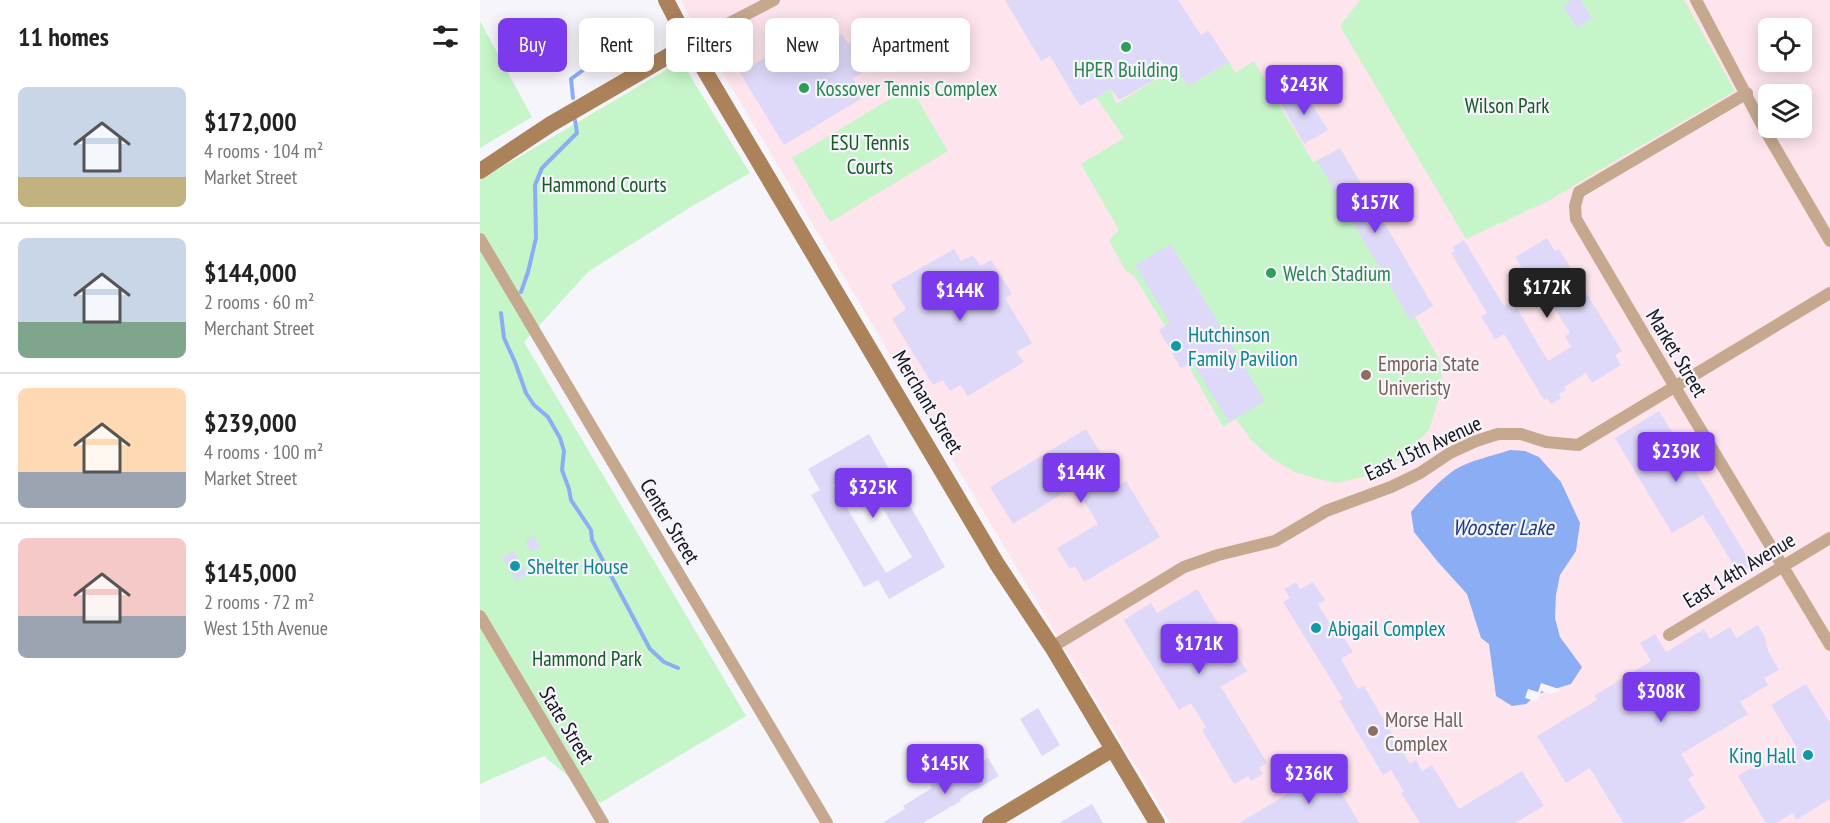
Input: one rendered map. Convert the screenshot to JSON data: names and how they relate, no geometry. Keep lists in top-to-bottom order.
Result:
{
  "streets": {
    "main road": ["Merchant Street"],
    "street": [
      "Market Street",
      "East 15th Avenue",
      "Center Street",
      "East 14th Avenue",
      "State Street"
    ]
  },
  "crossings": [
    ["Market Street", "East 15th Avenue"],
    ["Market Street", "East 14th Avenue"],
    ["Merchant Street", "East 15th Avenue"]
  ],
  "water": ["Wooster Lake"],
  "parks": [
    "Wilson Park",
    "ESU Tennis Courts",
    "Hammond Courts",
    "Hammond Park"
  ],
  "places": [
    "HPER Building",
    "Kossover Tennis Complex",
    "Welch Stadium",
    "Hutchinson Family Pavilion",
    "Emporia State Univeristy",
    "Shelter House",
    "Abigail Complex",
    "Morse Hall Complex",
    "King Hall"
  ],
  "page": {
    "heading": "11 homes",
    "chip": [
      "Buy",
      "Rent",
      "Filters",
      "New",
      "Apartment"
    ],
    "price": [
      "$243K",
      "$157K",
      "$172K",
      "$144K",
      "$239K",
      "$144K",
      "$325K",
      "$171K",
      "$308K",
      "$145K",
      "$236K"
    ],
    "list": [
      {
        "name": "$172,000",
        "note": "4 rooms · 104 m² · Market Street"
      },
      {
        "name": "$144,000",
        "note": "2 rooms · 60 m² · Merchant Street"
      },
      {
        "name": "$239,000",
        "note": "4 rooms · 100 m² · Market Street"
      },
      {
        "name": "$145,000",
        "note": "2 rooms · 72 m² · West 15th Avenue"
      }
    ]
  }
}
